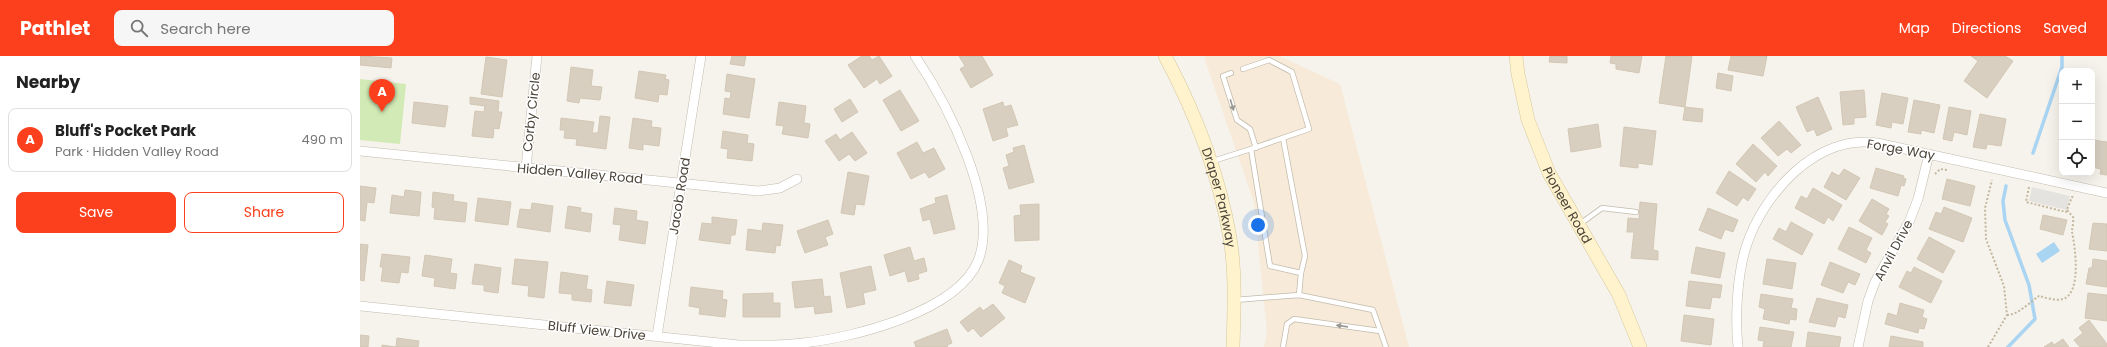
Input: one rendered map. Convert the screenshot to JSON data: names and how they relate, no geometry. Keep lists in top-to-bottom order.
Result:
{
  "streets": {
    "street": [
      "Corby Circle",
      "Forge Way",
      "Hidden Valley Road",
      "Jacob Road",
      "Draper Parkway",
      "Pioneer Road",
      "Anvil Drive",
      "Bluff View Drive"
    ]
  },
  "crossings": [
    ["Corby Circle", "Hidden Valley Road"],
    ["Forge Way", "Anvil Drive"],
    ["Hidden Valley Road", "Jacob Road"],
    ["Jacob Road", "Bluff View Drive"]
  ],
  "page": {
    "header": "Pathlet",
    "search": "Search here",
    "nav": ["Map", "Directions", "Saved"],
    "heading": "Nearby",
    "map_buttons": ["+", "−"],
    "pins": "A",
    "list": [
      {
        "mark": "A",
        "name": "Bluff's Pocket Park",
        "note": "Park · Hidden Valley Road",
        "value": "490 m"
      }
    ],
    "buttons": ["Save", "Share"]
  }
}
